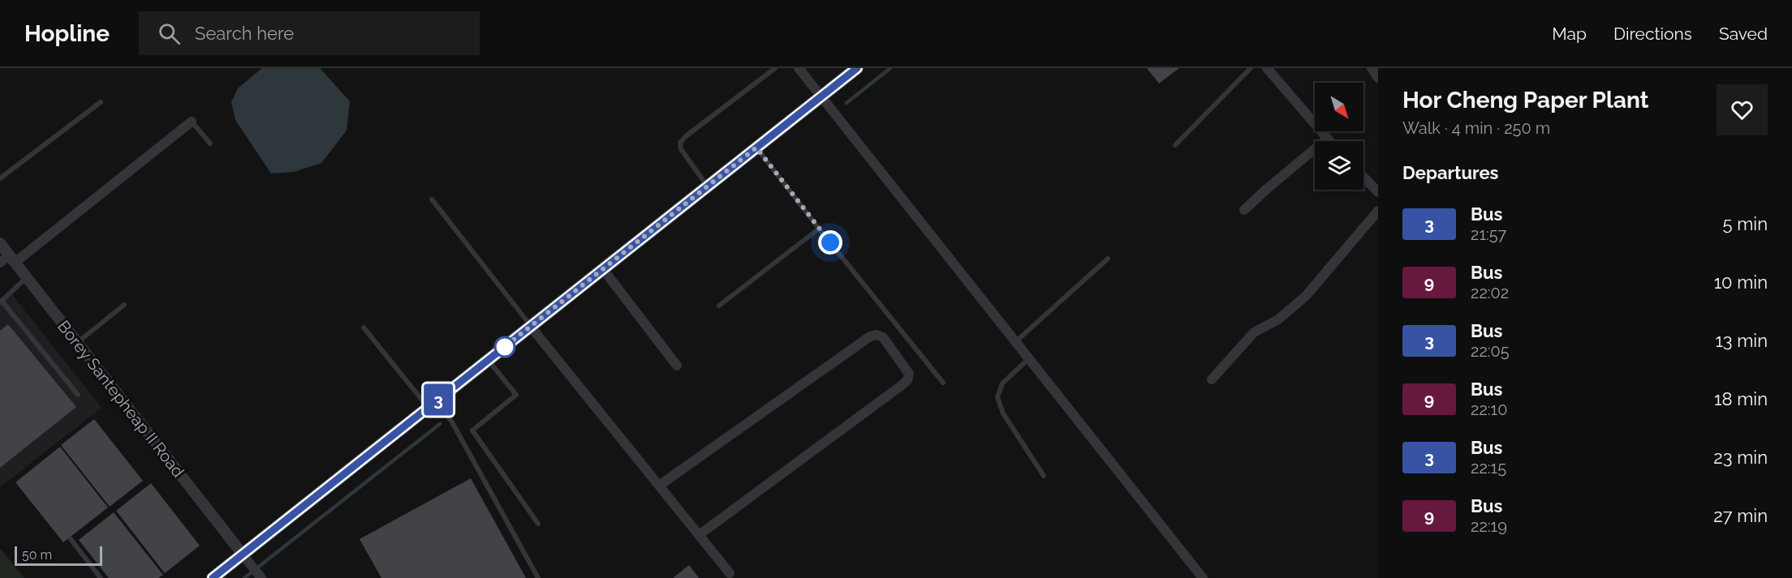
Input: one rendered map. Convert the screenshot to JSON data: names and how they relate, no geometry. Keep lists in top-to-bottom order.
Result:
{
  "streets": {
    "street": ["Borey Santepheap II Road"]
  },
  "lines": ["bus line 3"],
  "scale_bar": "50 m",
  "north": "bottom right",
  "page": {
    "header": "Hopline",
    "search": "Search here",
    "nav": ["Map", "Directions", "Saved"],
    "on_map": "3",
    "heading": [
      ["Hor Cheng Paper Plant", "Walk · 4 min · 250 m"],
      "Departures"
    ],
    "list": [
      {
        "mark": "3",
        "name": "Bus",
        "note": "21:57",
        "value": "5 min"
      },
      {
        "mark": "9",
        "name": "Bus",
        "note": "22:02",
        "value": "10 min"
      },
      {
        "mark": "3",
        "name": "Bus",
        "note": "22:05",
        "value": "13 min"
      },
      {
        "mark": "9",
        "name": "Bus",
        "note": "22:10",
        "value": "18 min"
      },
      {
        "mark": "3",
        "name": "Bus",
        "note": "22:15",
        "value": "23 min"
      },
      {
        "mark": "9",
        "name": "Bus",
        "note": "22:19",
        "value": "27 min"
      }
    ],
    "scale": "50 m"
  }
}
